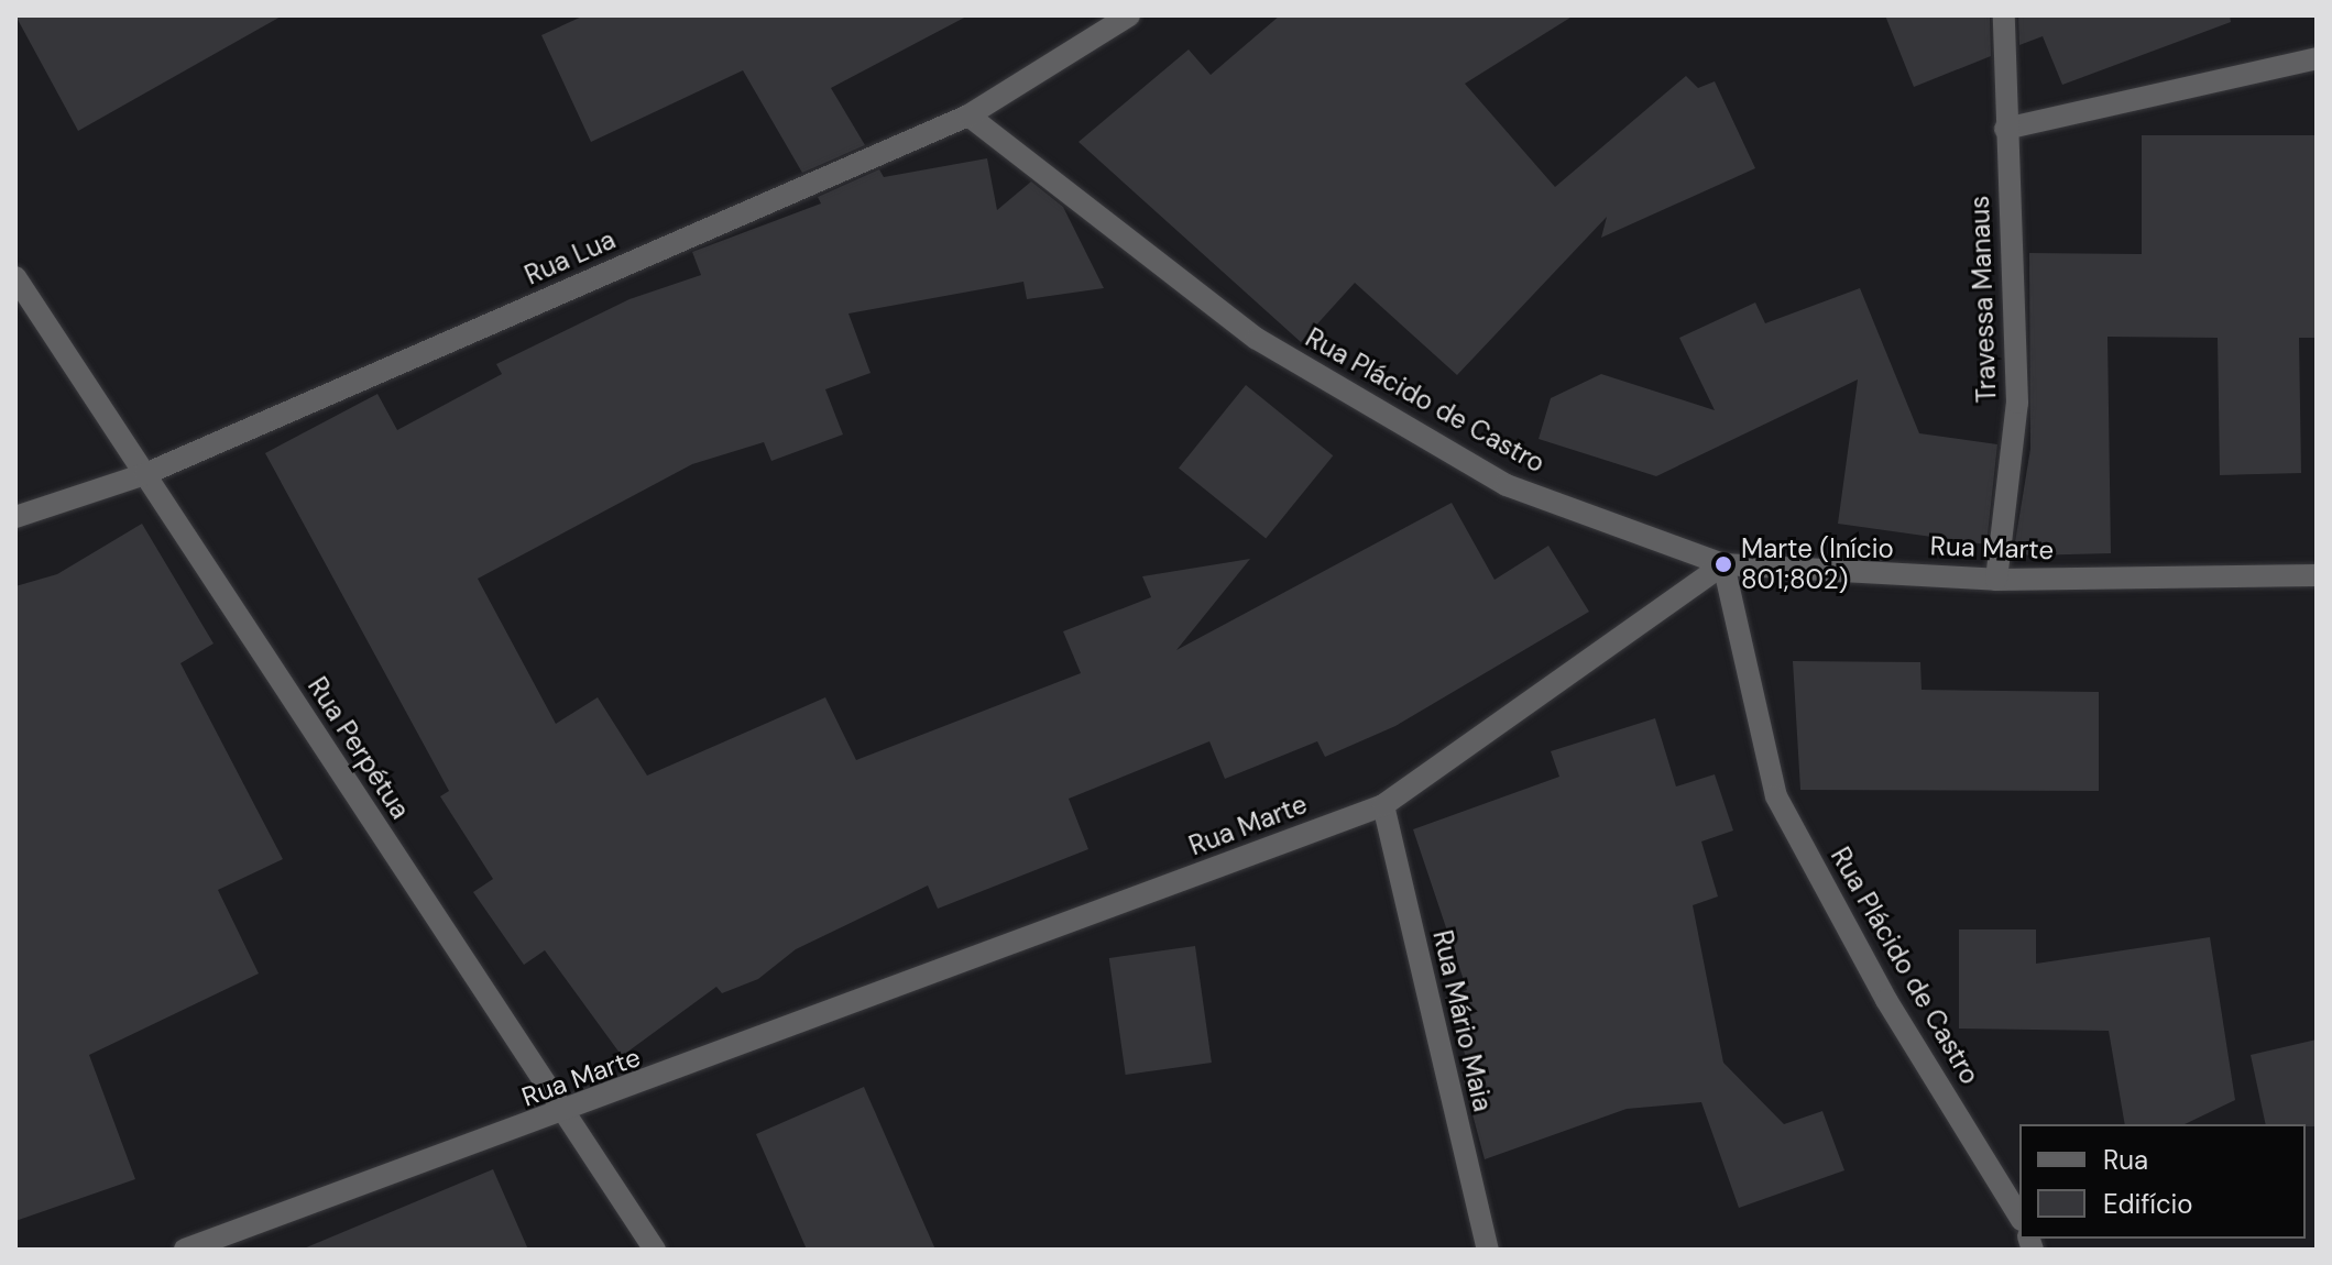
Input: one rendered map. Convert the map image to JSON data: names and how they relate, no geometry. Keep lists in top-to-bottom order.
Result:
{
  "streets": {
    "street": [
      "Rua Lua",
      "Travessa Manaus",
      "Rua Plácido de Castro",
      "Rua Marte",
      "Rua Perpétua",
      "Rua Mário Maia"
    ]
  },
  "crossings": [
    ["Rua Lua", "Rua Plácido de Castro"],
    ["Rua Lua", "Rua Perpétua"],
    ["Travessa Manaus", "Rua Marte"],
    ["Rua Plácido de Castro", "Rua Marte"],
    ["Rua Marte", "Rua Perpétua"],
    ["Rua Marte", "Rua Mário Maia"]
  ],
  "places": ["Marte (Início 801;802)"],
  "legend": ["Rua", "Edifício"]
}
